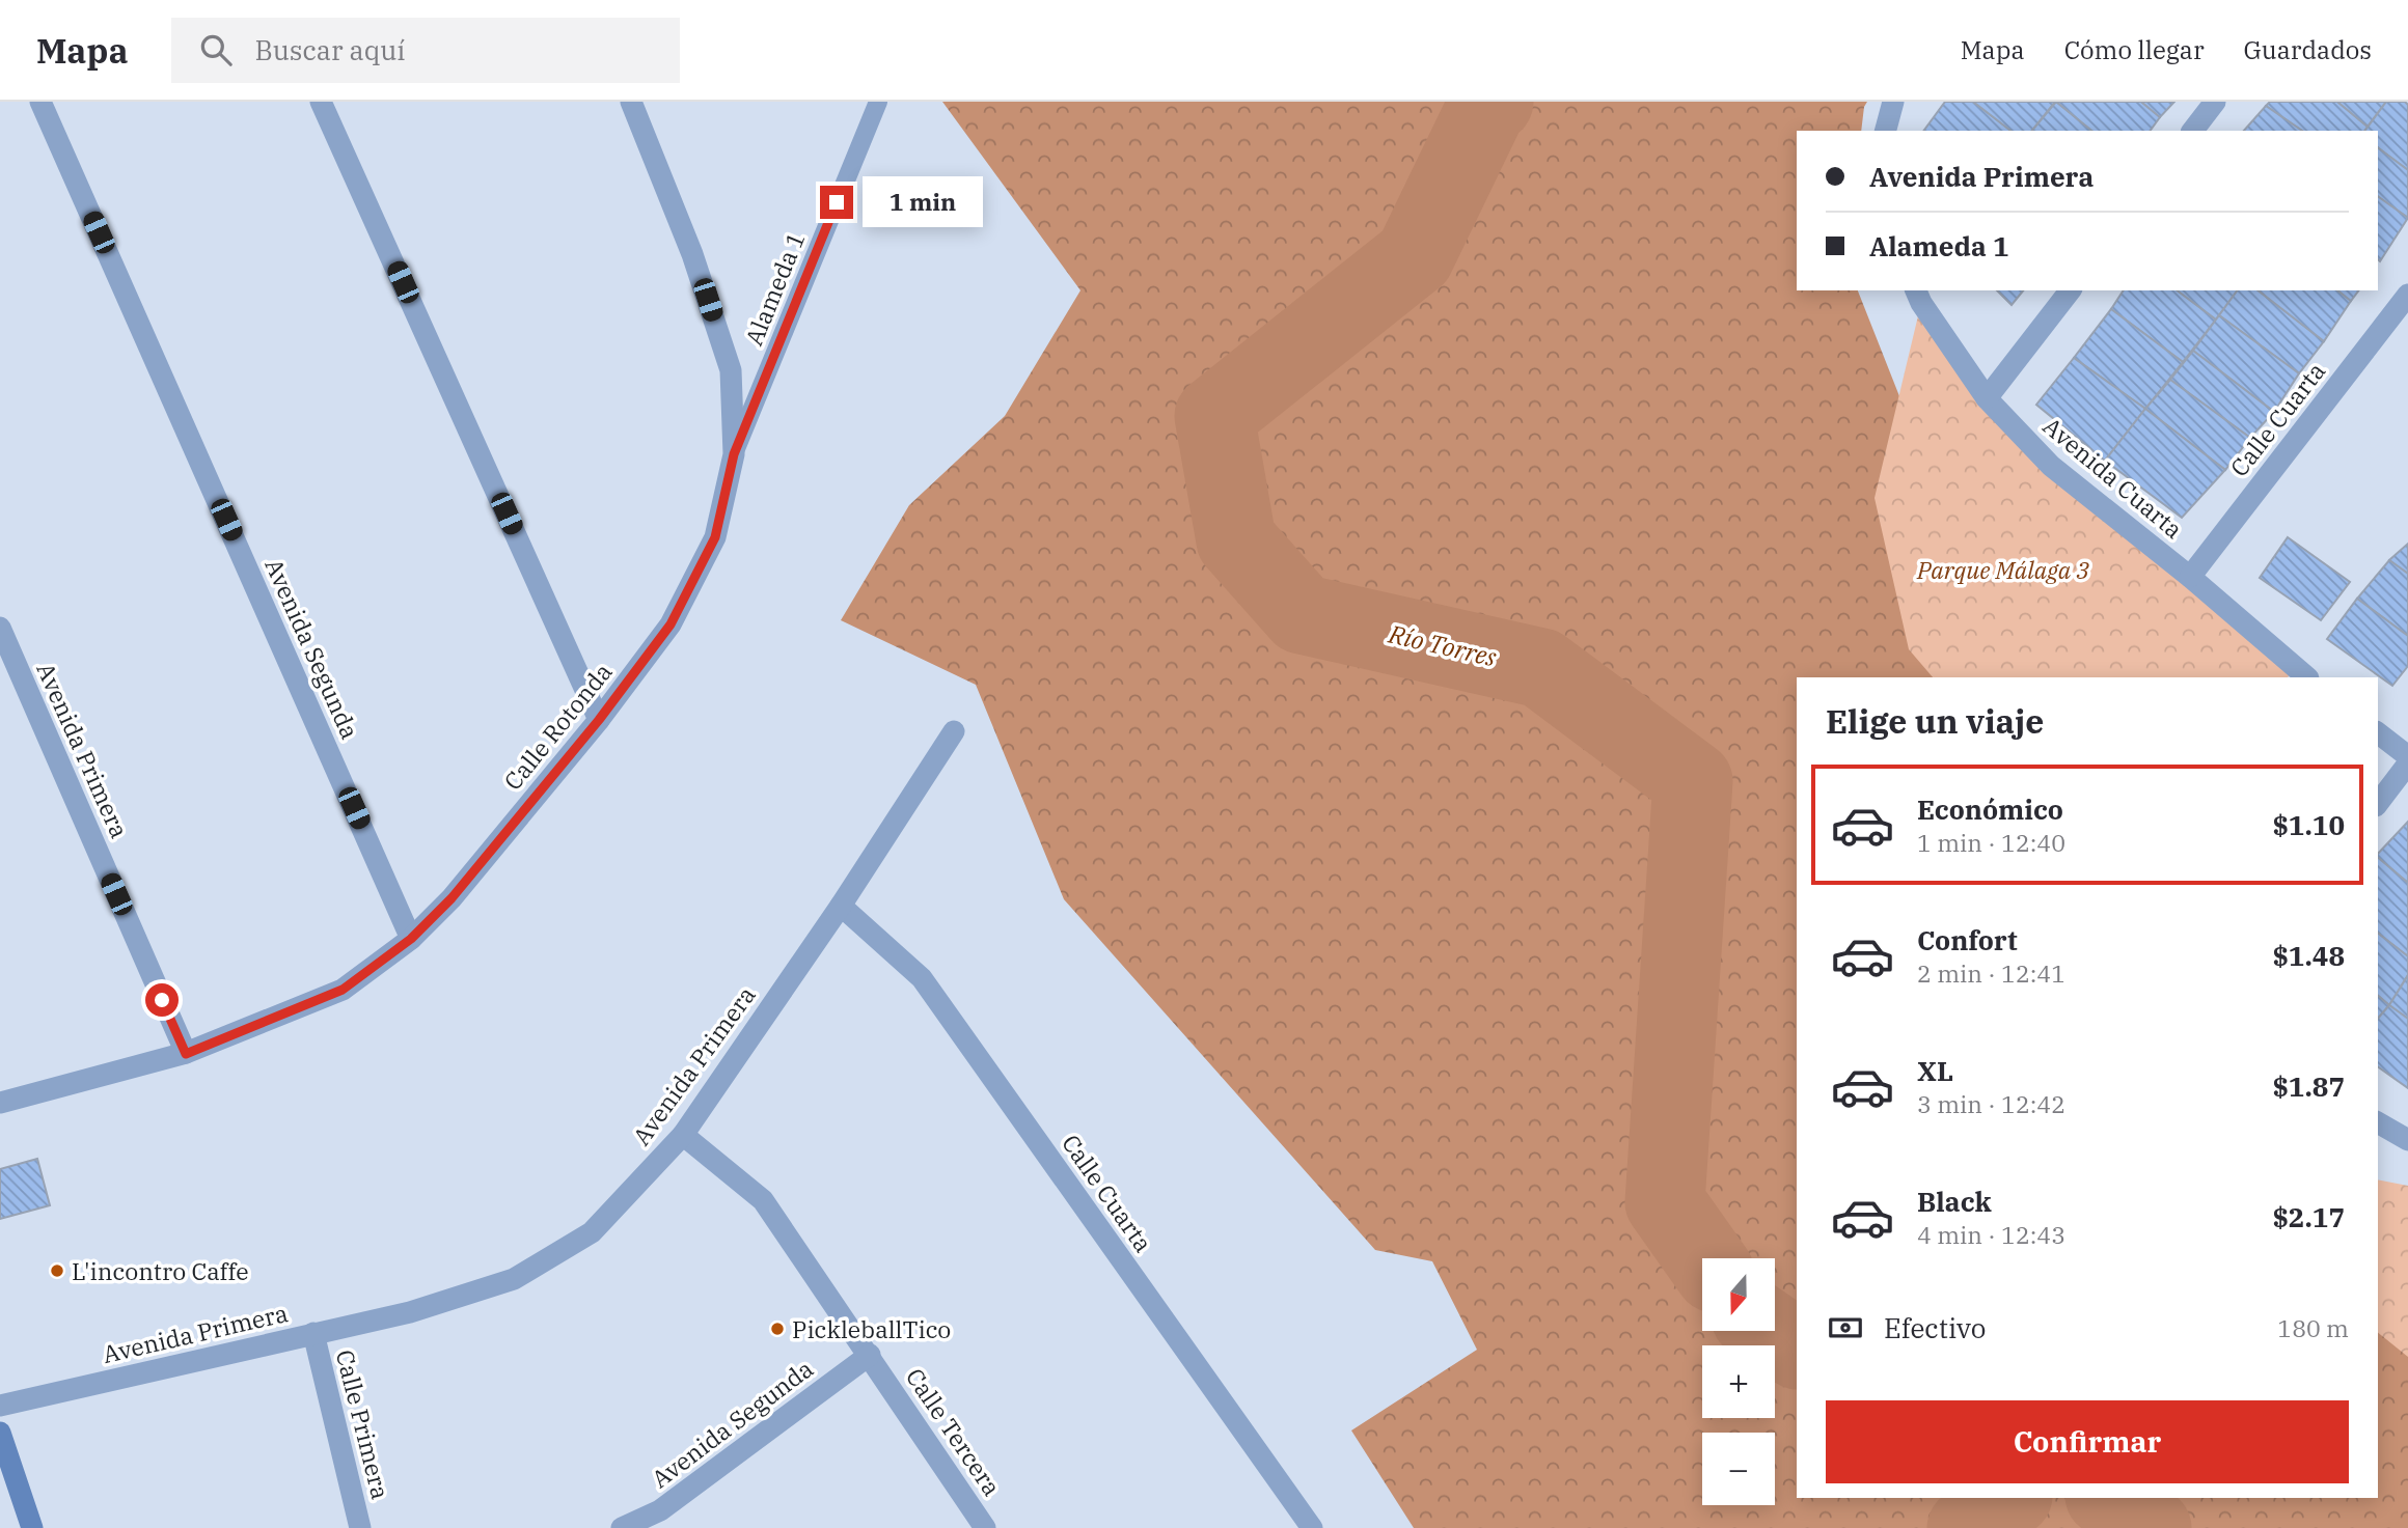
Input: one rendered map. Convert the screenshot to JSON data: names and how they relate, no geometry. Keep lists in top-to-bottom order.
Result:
{
  "streets": {
    "street": [
      "Calle Cuarta",
      "Avenida Cuarta",
      "Avenida Segunda",
      "Calle Rotonda",
      "Avenida Primera",
      "Calle Primera",
      "Calle Tercera"
    ],
    "lane": ["Alameda 1"]
  },
  "crossings": [
    ["Alameda 1", "Calle Rotonda"],
    ["Calle Cuarta", "Avenida Cuarta"],
    ["Calle Cuarta", "Avenida Primera"],
    ["Avenida Segunda", "Calle Rotonda"],
    ["Avenida Segunda", "Calle Tercera"],
    ["Calle Rotonda", "Avenida Primera"],
    ["Avenida Primera", "Calle Primera"],
    ["Avenida Primera", "Calle Tercera"]
  ],
  "water": ["Río Torres"],
  "parks": ["Parque Málaga 3"],
  "places": ["L'incontro Caffe", "PickleballTico"],
  "north": "bottom",
  "page": {
    "header": "Mapa",
    "search": "Buscar aquí",
    "nav": ["Mapa", "Cómo llegar", "Guardados"],
    "banner": ["Avenida Primera", "Alameda 1"],
    "bubble": "1 min",
    "heading": "Elige un viaje",
    "list": [
      {
        "name": "Económico",
        "note": "1 min · 12:40",
        "value": "$1.10"
      },
      {
        "name": "Confort",
        "note": "2 min · 12:41",
        "value": "$1.48"
      },
      {
        "name": "XL",
        "note": "3 min · 12:42",
        "value": "$1.87"
      },
      {
        "name": "Black",
        "note": "4 min · 12:43",
        "value": "$2.17"
      }
    ],
    "map_buttons": ["+", "−"],
    "pay": ["Efectivo", "180 m"],
    "buttons": "Confirmar"
  }
}
